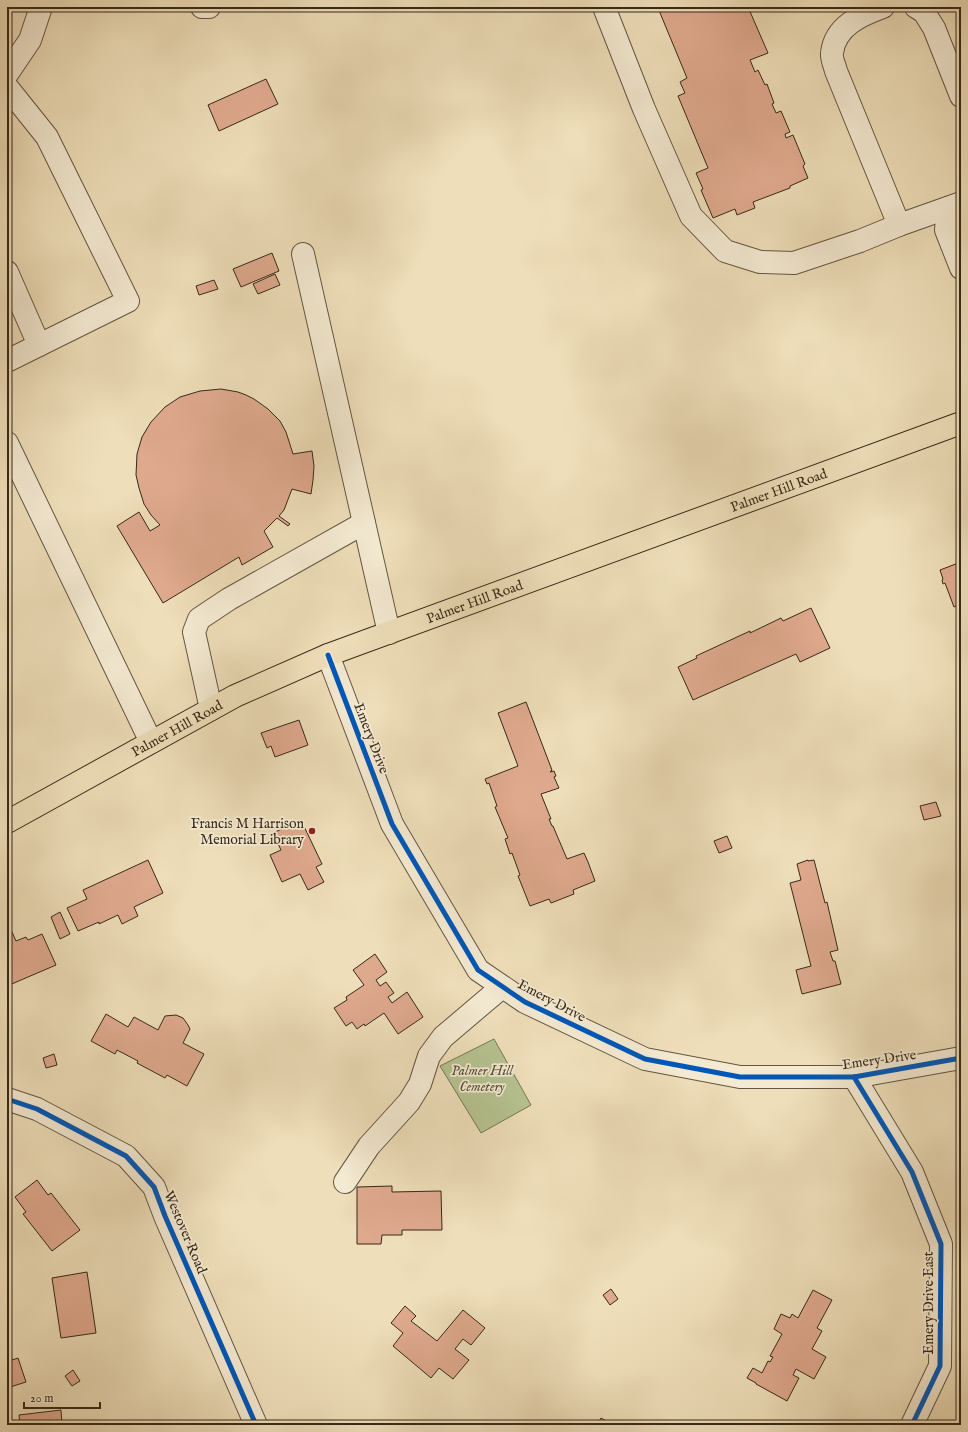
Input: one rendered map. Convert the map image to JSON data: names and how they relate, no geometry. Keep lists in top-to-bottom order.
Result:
{
  "streets": {
    "main road": ["Palmer Hill Road"],
    "street": ["Emery Drive", "Westover Road", "Emery Drive East"]
  },
  "crossings": [
    ["Palmer Hill Road", "Emery Drive"],
    ["Emery Drive", "Emery Drive East"]
  ],
  "parks": ["Palmer Hill Cemetery"],
  "places": ["Francis M Harrison Memorial Library"],
  "scale_bar": "20 m"
}
